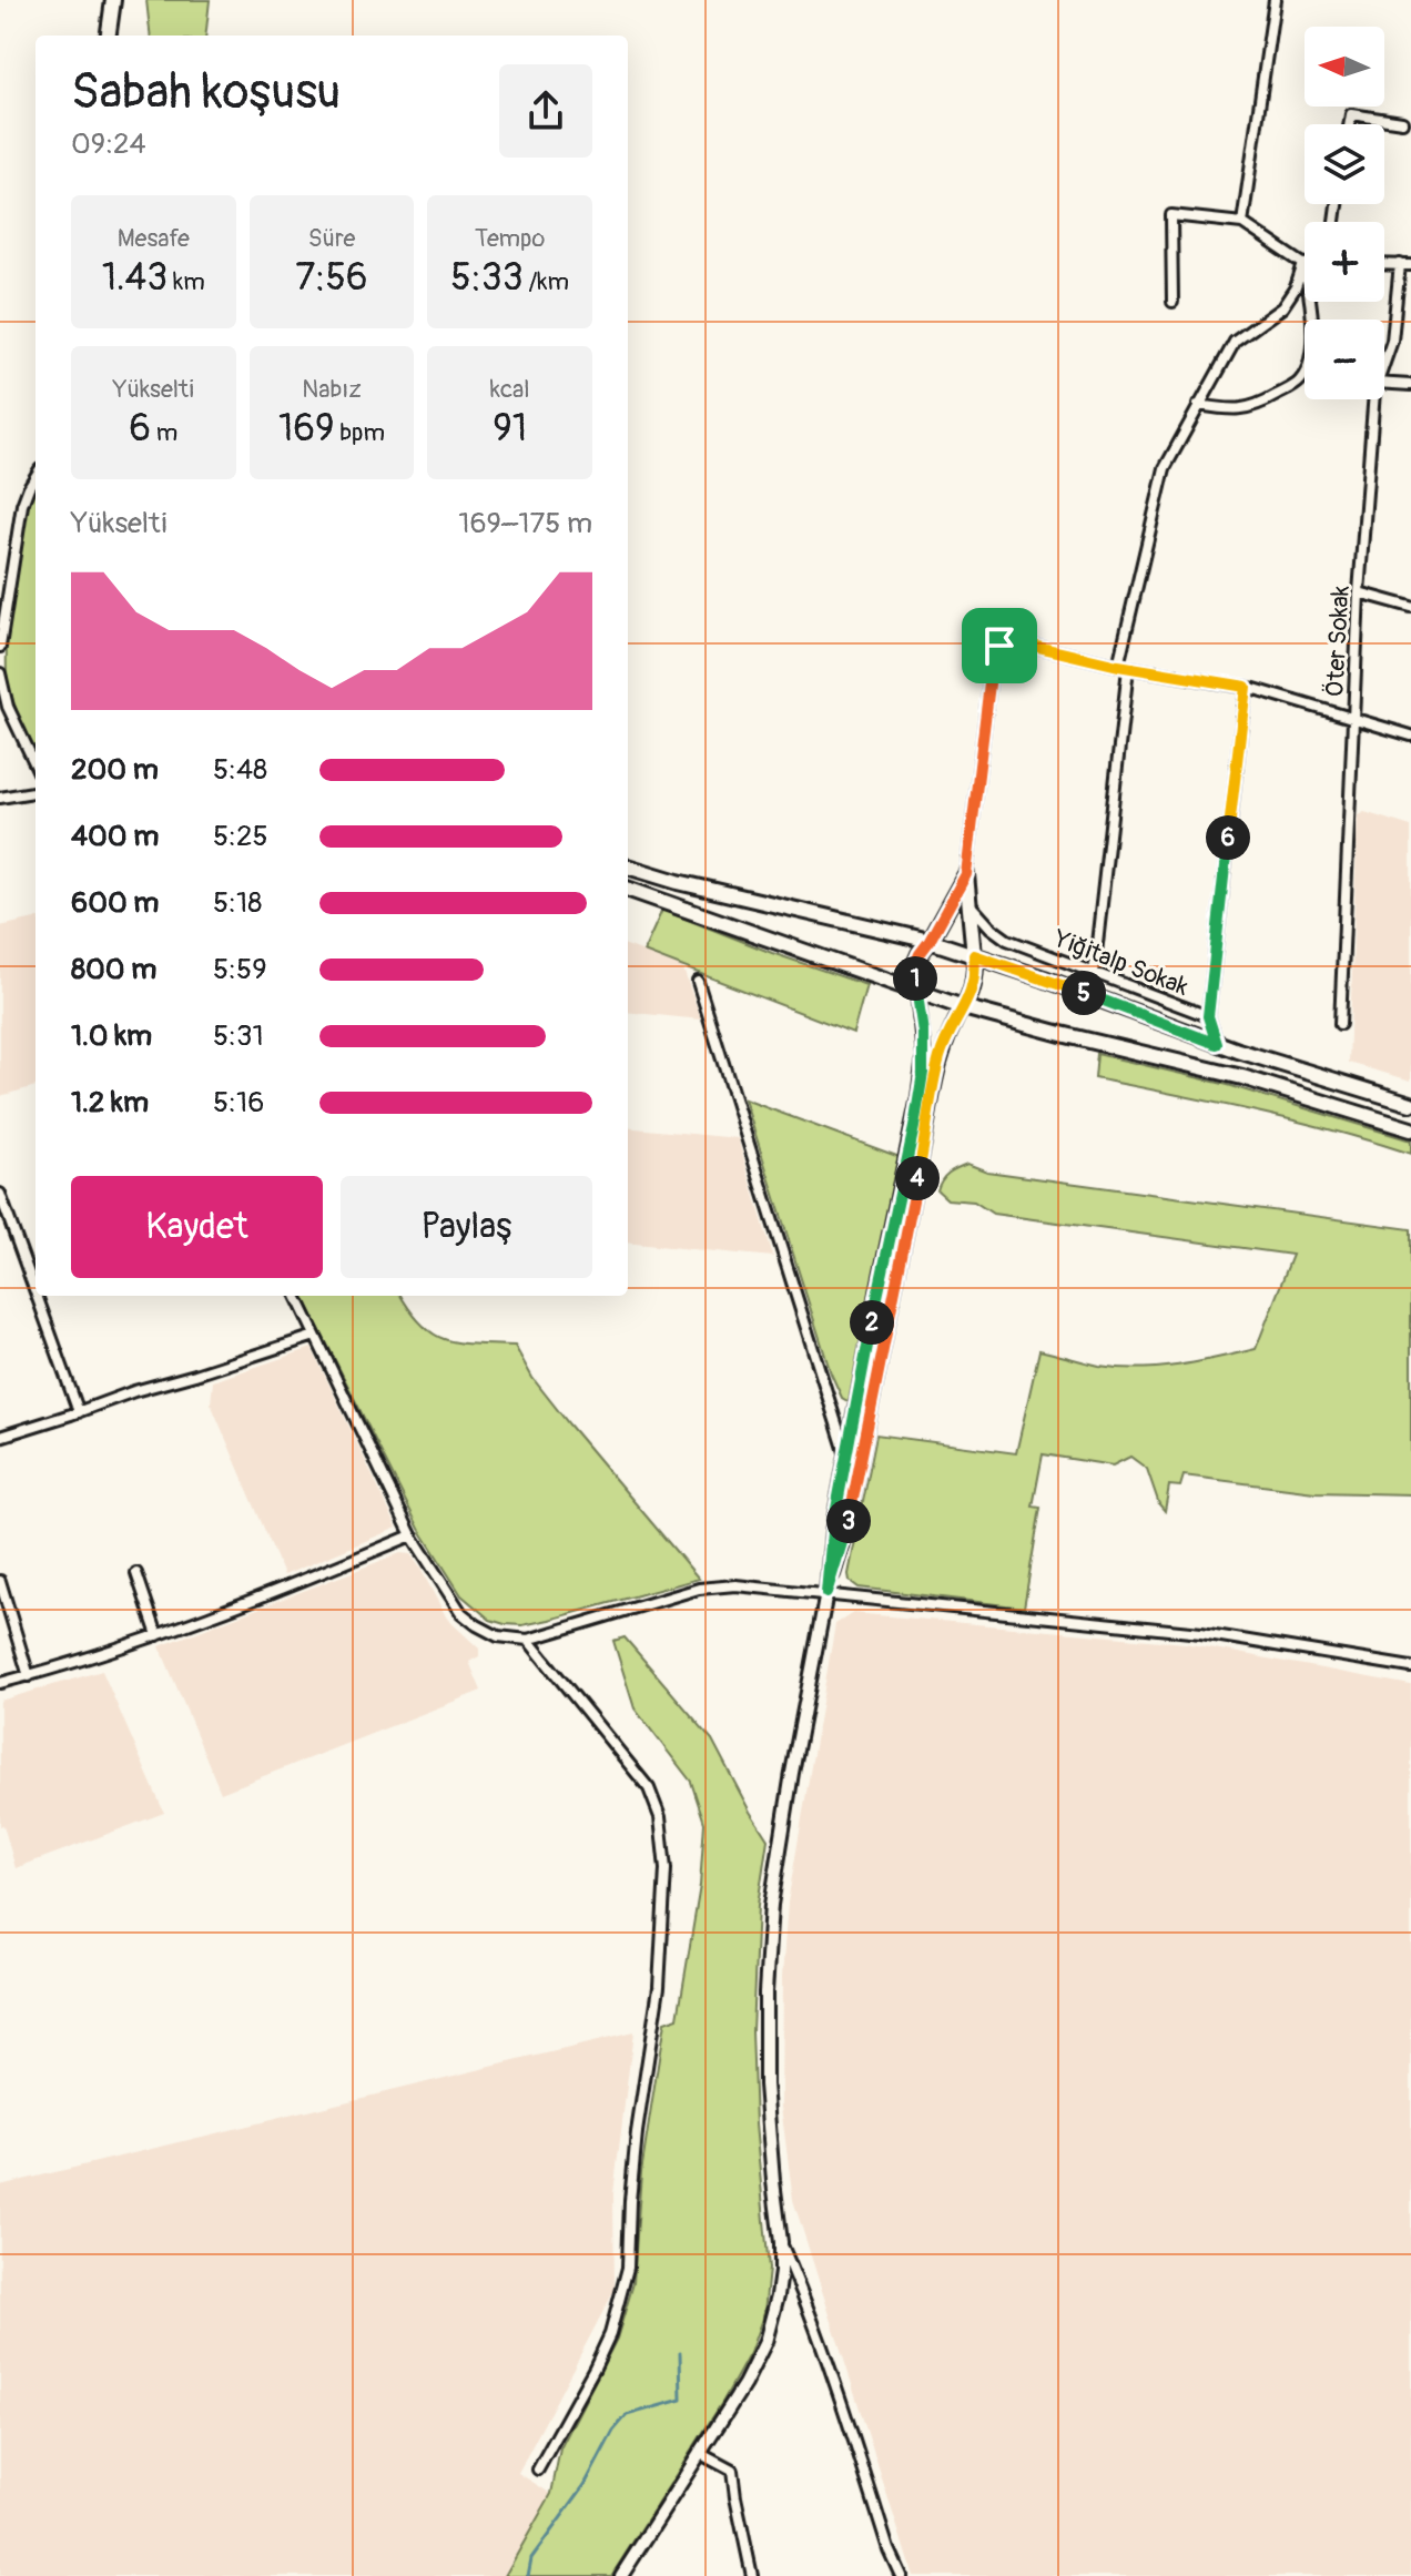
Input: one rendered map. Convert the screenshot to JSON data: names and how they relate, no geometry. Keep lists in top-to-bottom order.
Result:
{
  "streets": {
    "street": ["Öter Sokak", "Yiğitalp Sokak"]
  },
  "north": "left",
  "page": {
    "map_buttons": ["+", "−"],
    "heading": ["Sabah koşusu", "09:24"],
    "stats": [
      ["Mesafe", "1.43 km"],
      ["Süre", "7:56"],
      ["Tempo", "5:33 /km"],
      ["Yükselti", "6 m"],
      ["Nabız", "169 bpm"],
      ["kcal", "91"]
    ],
    "chart": ["Yükselti", "169–175 m"],
    "list": [
      {
        "name": "200 m",
        "note": "5:48"
      },
      {
        "name": "400 m",
        "note": "5:25"
      },
      {
        "name": "600 m",
        "note": "5:18"
      },
      {
        "name": "800 m",
        "note": "5:59"
      },
      {
        "name": "1.0 km",
        "note": "5:31"
      },
      {
        "name": "1.2 km",
        "note": "5:16"
      }
    ],
    "pins": [
      "6",
      "1",
      "5",
      "4",
      "2",
      "3"
    ],
    "buttons": ["Kaydet", "Paylaş"]
  }
}
